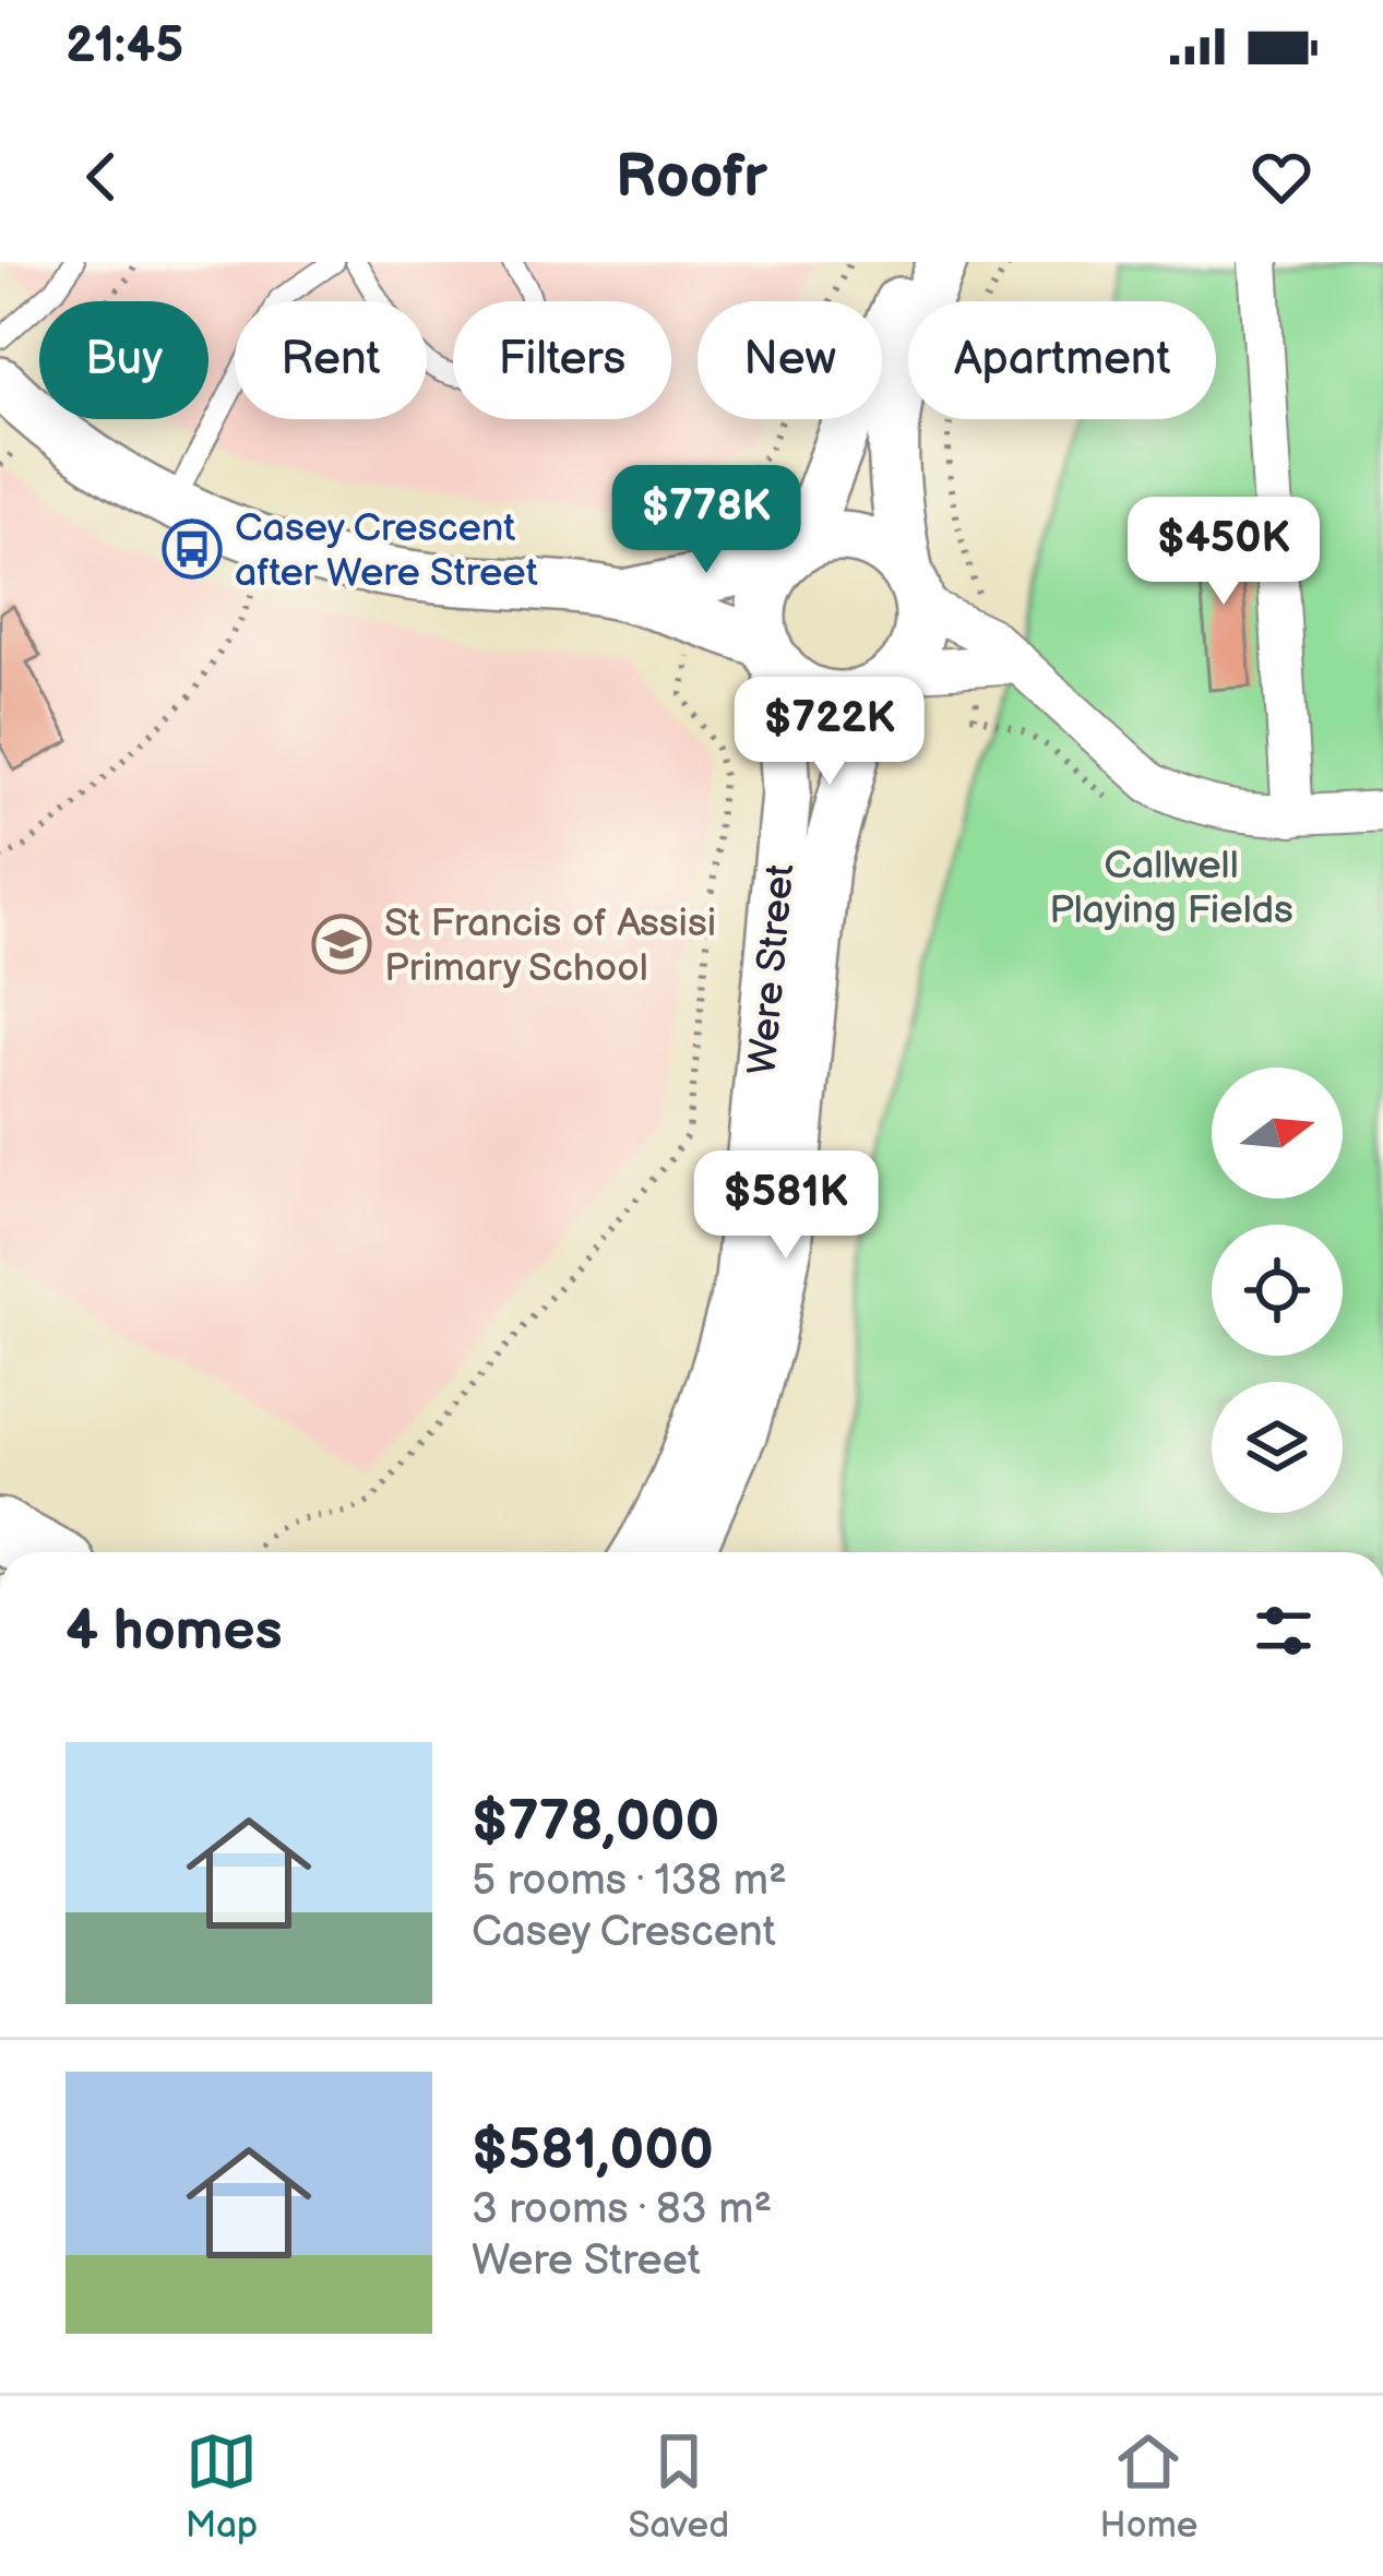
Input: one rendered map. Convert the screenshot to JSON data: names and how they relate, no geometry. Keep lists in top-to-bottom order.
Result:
{
  "streets": {
    "street": ["Were Street"]
  },
  "parks": ["Callwell Playing Fields"],
  "places": {
    "bus stop": ["Casey Crescent after Were Street"],
    "school or university": ["St Francis of Assisi Primary School"]
  },
  "north": "right",
  "page": {
    "status": "21:45",
    "header": "Roofr",
    "chip": [
      "Buy",
      "Rent",
      "Filters",
      "New",
      "Apartment"
    ],
    "price": [
      "$778K",
      "$450K",
      "$722K",
      "$581K"
    ],
    "heading": "4 homes",
    "list": [
      {
        "name": "$778,000",
        "note": "5 rooms · 138 m² · Casey Crescent"
      },
      {
        "name": "$581,000",
        "note": "3 rooms · 83 m² · Were Street"
      }
    ],
    "tabs": ["Map", "Saved", "Home"]
  }
}
